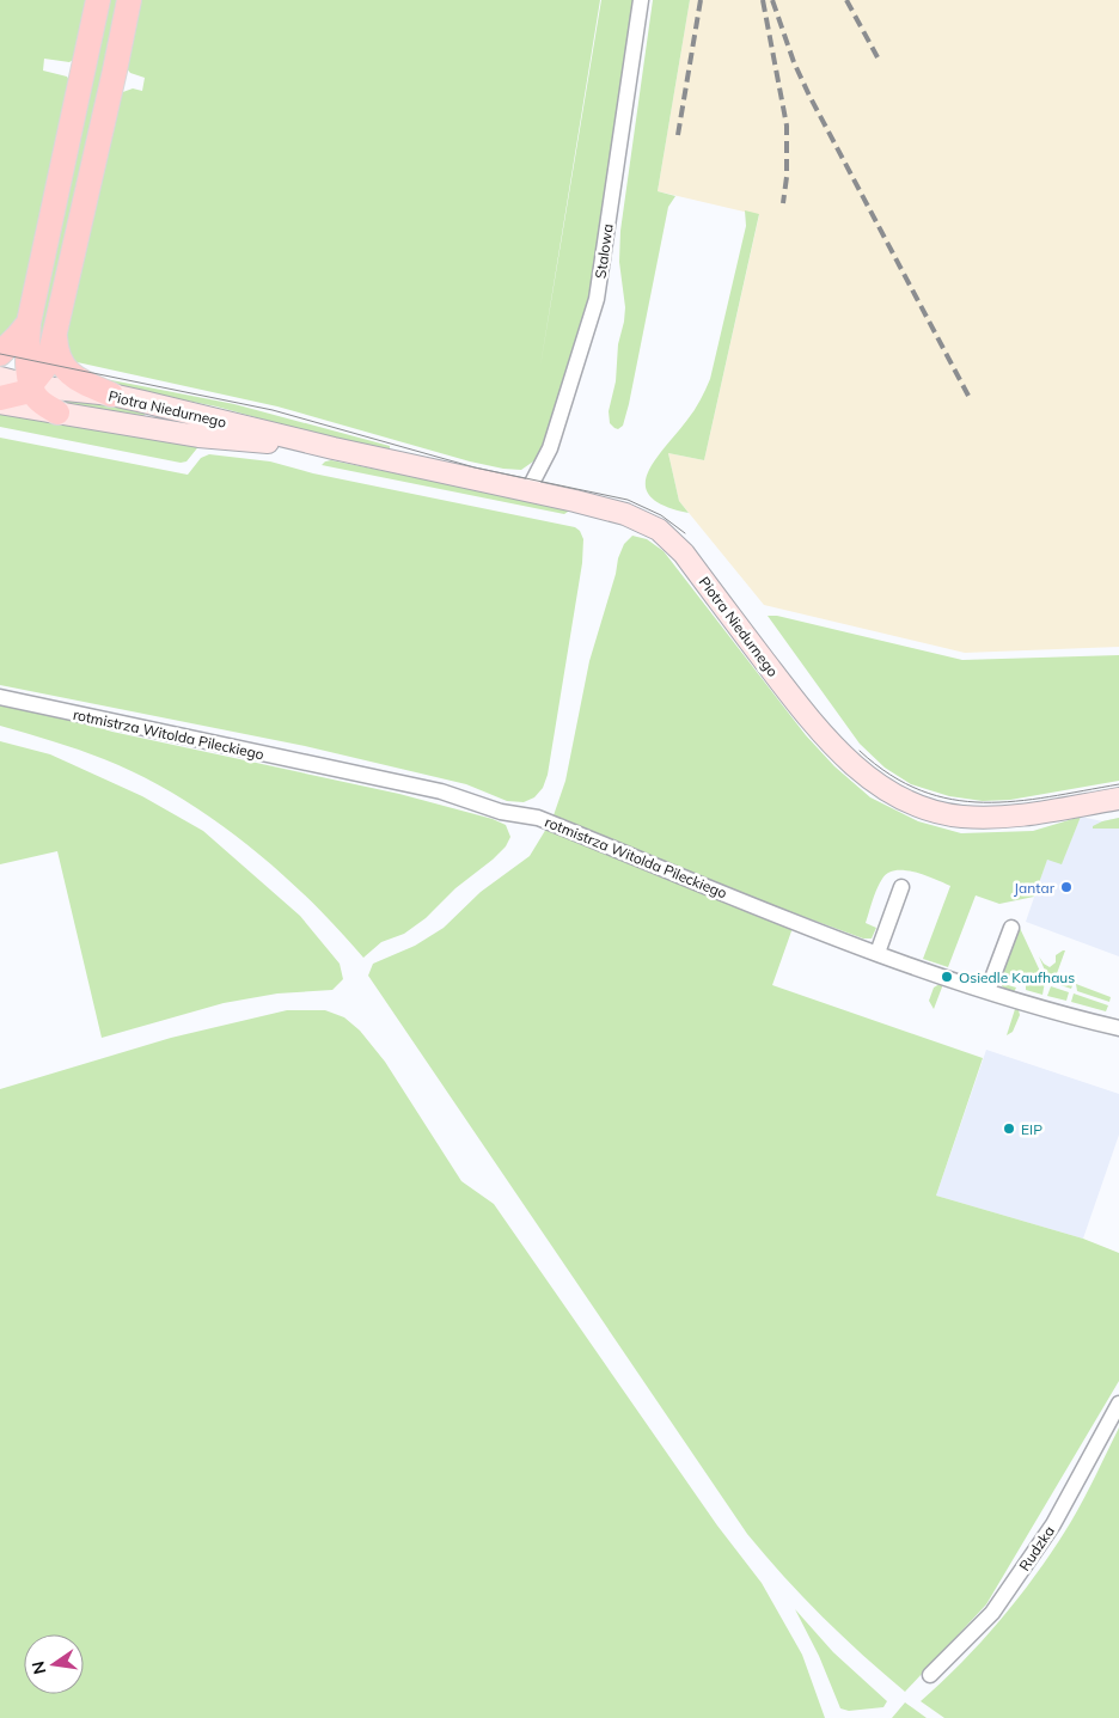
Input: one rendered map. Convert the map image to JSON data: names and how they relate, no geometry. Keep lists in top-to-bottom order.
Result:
{
  "streets": {
    "street": [
      "Stalowa",
      "Piotra Niedurnego",
      "rotmistrza Witolda Pileckiego",
      "Rudzka"
    ]
  },
  "crossings": [
    ["Stalowa", "Piotra Niedurnego"]
  ],
  "places": ["Jantar", "Osiedle Kaufhaus", "EIP"],
  "north": "left"
}
